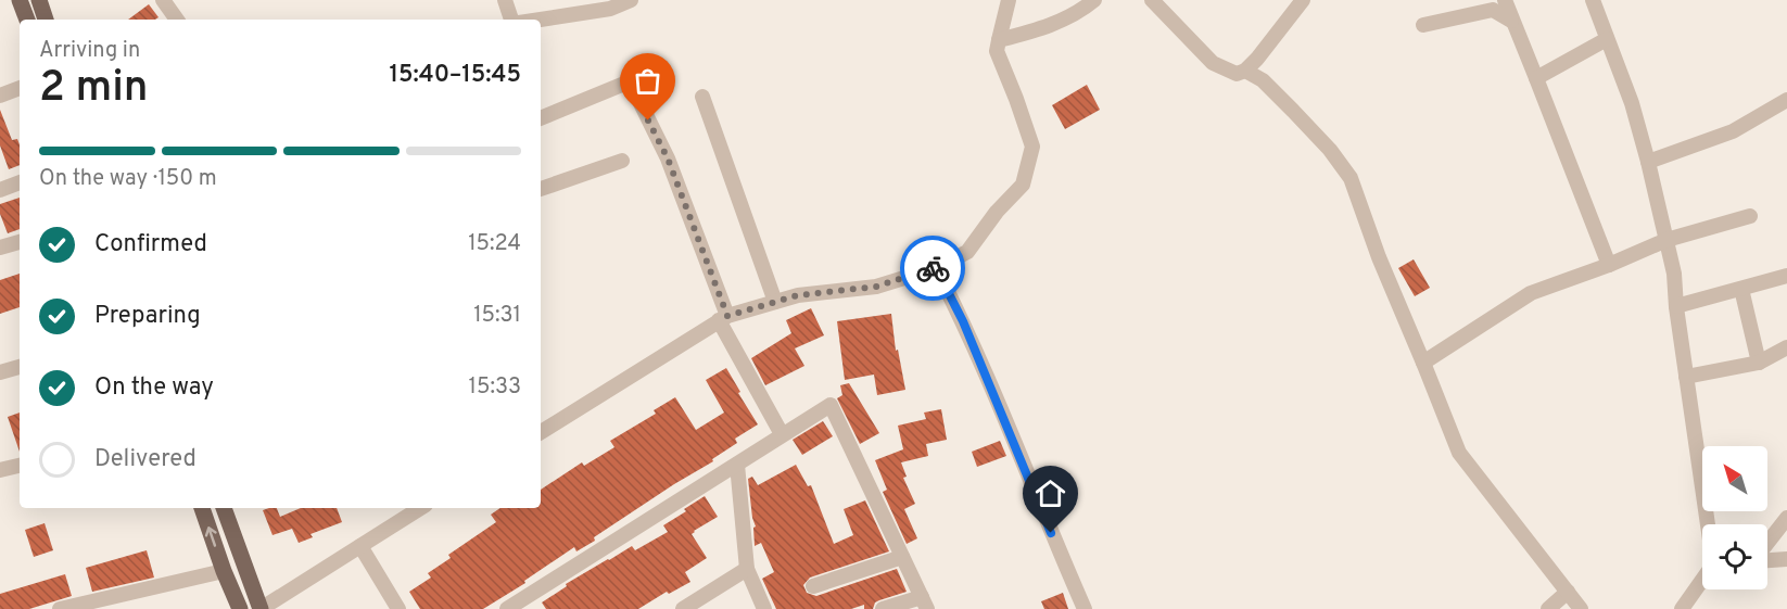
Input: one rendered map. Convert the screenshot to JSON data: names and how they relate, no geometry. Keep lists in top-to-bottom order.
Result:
{
  "north": "top left",
  "page": {
    "heading": ["2 min", "Arriving in", "15:40–15:45"],
    "bar": "On the way · 150 m",
    "list": [
      ["Confirmed", "15:24"],
      ["Preparing", "15:31"],
      ["On the way", "15:33"],
      "Delivered"
    ]
  }
}
